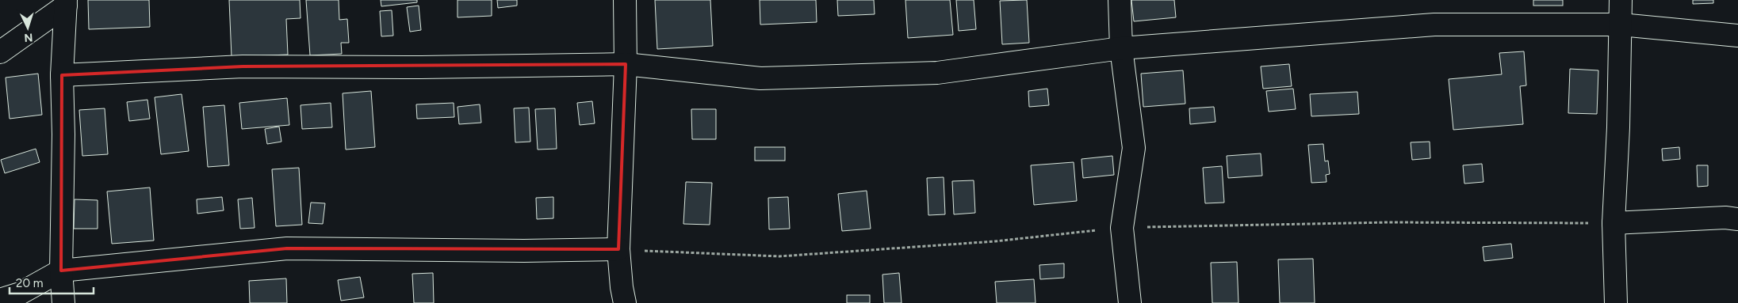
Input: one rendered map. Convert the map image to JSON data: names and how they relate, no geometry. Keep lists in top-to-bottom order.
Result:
{
  "scale_bar": "20 m",
  "north": "bottom"
}
